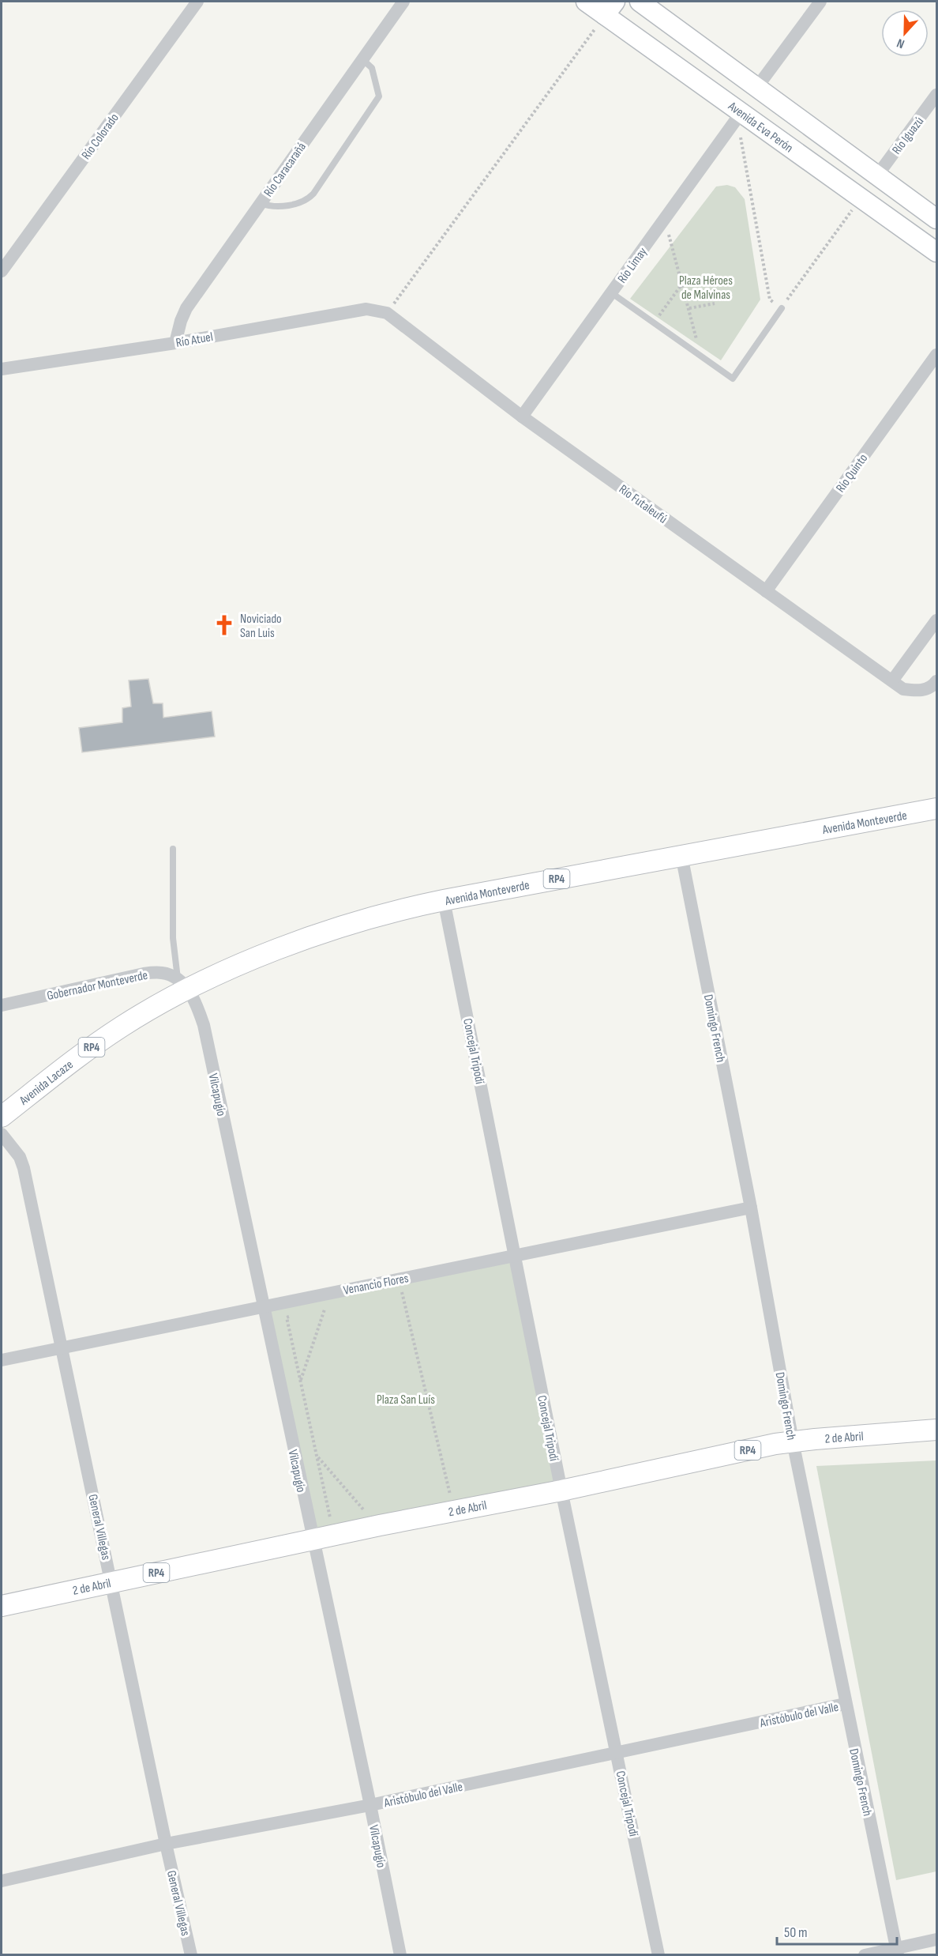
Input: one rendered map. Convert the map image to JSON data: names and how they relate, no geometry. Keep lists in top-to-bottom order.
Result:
{
  "streets": {
    "main road": [
      "Avenida Eva Perón",
      "Avenida Monteverde",
      "RP4",
      "Avenida Lacaze",
      "2 de Abril"
    ],
    "street": [
      "Río Iguazú",
      "Río Colorado",
      "Río Caracarañá",
      "Río Limay",
      "Río Atuel",
      "Río Quinto",
      "Río Futaleufú",
      "Gobernador Monteverde",
      "Domingo French",
      "Concejal Tripodi",
      "Vilcapugio",
      "Venancio Flores",
      "General Villegas",
      "Aristóbulo del Valle"
    ]
  },
  "crossings": [
    ["Avenida Eva Perón", "Río Limay"],
    ["Río Caracarañá", "Río Atuel"],
    ["Río Limay", "Río Futaleufú"],
    ["Río Atuel", "Río Futaleufú"],
    ["Río Quinto", "Río Futaleufú"],
    ["Avenida Monteverde", "Gobernador Monteverde"],
    ["Avenida Monteverde", "Domingo French"],
    ["Avenida Monteverde", "Concejal Tripodi"],
    ["Avenida Monteverde", "Avenida Lacaze"],
    ["Avenida Monteverde", "Vilcapugio"],
    ["Gobernador Monteverde", "Avenida Lacaze"],
    ["Gobernador Monteverde", "Vilcapugio"],
    ["Domingo French", "Venancio Flores"],
    ["Domingo French", "2 de Abril"],
    ["Domingo French", "Aristóbulo del Valle"],
    ["Concejal Tripodi", "Venancio Flores"],
    ["Concejal Tripodi", "2 de Abril"],
    ["Concejal Tripodi", "Aristóbulo del Valle"],
    ["Avenida Lacaze", "Vilcapugio"],
    ["Vilcapugio", "Venancio Flores"],
    ["Vilcapugio", "2 de Abril"],
    ["Vilcapugio", "Aristóbulo del Valle"],
    ["Venancio Flores", "General Villegas"],
    ["2 de Abril", "General Villegas"],
    ["General Villegas", "Aristóbulo del Valle"]
  ],
  "parks": ["Plaza Héroes de Malvinas", "Plaza San Luís"],
  "places": {
    "church": ["Noviciado San Luis"]
  },
  "scale_bar": "50 m",
  "north": "bottom"
}
